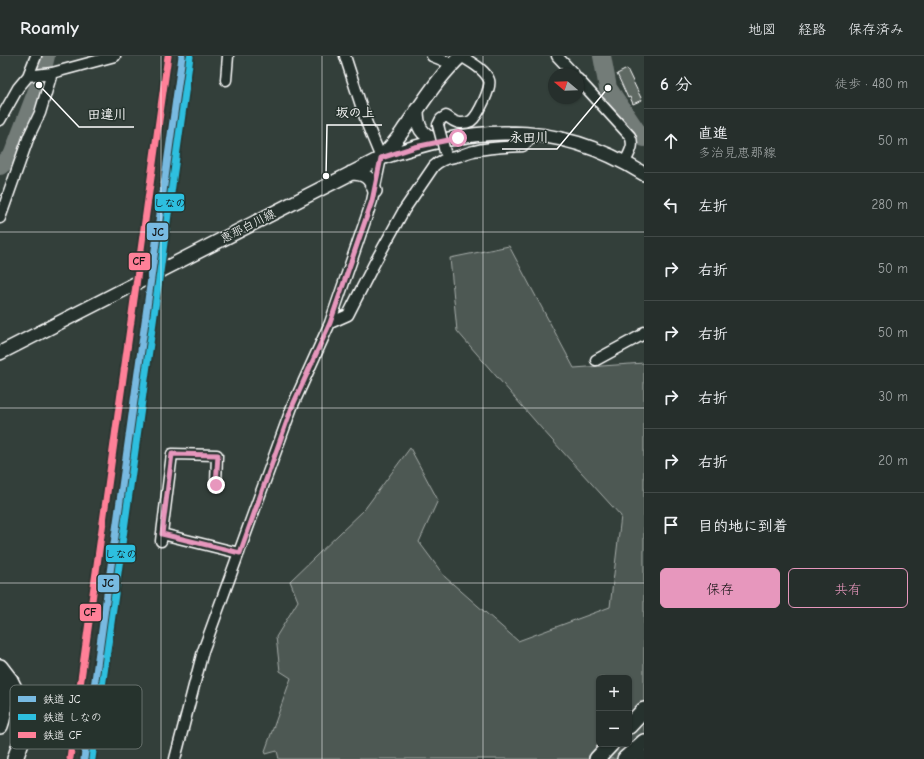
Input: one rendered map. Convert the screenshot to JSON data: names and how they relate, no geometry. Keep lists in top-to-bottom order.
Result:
{
  "streets": {
    "main road": ["恵那白川線"]
  },
  "places": ["田違川", "永田川", "坂の上"],
  "lines": ["rail line JC", "rail line CF", "rail line しなの"],
  "legend": ["鉄道 JC", "鉄道 しなの", "鉄道 CF"],
  "north": "left",
  "page": {
    "header": "Roamly",
    "nav": ["地図", "経路", "保存済み"],
    "heading": ["6 分", "徒歩 · 480 m"],
    "list": [
      ["直進", "多治見恵那線", "50 m"],
      ["左折", "280 m"],
      ["右折", "50 m"],
      ["右折", "50 m"],
      ["右折", "30 m"],
      ["右折", "20 m"],
      "目的地に到着"
    ],
    "buttons": ["保存", "共有"],
    "map_buttons": ["+", "−"]
  }
}
